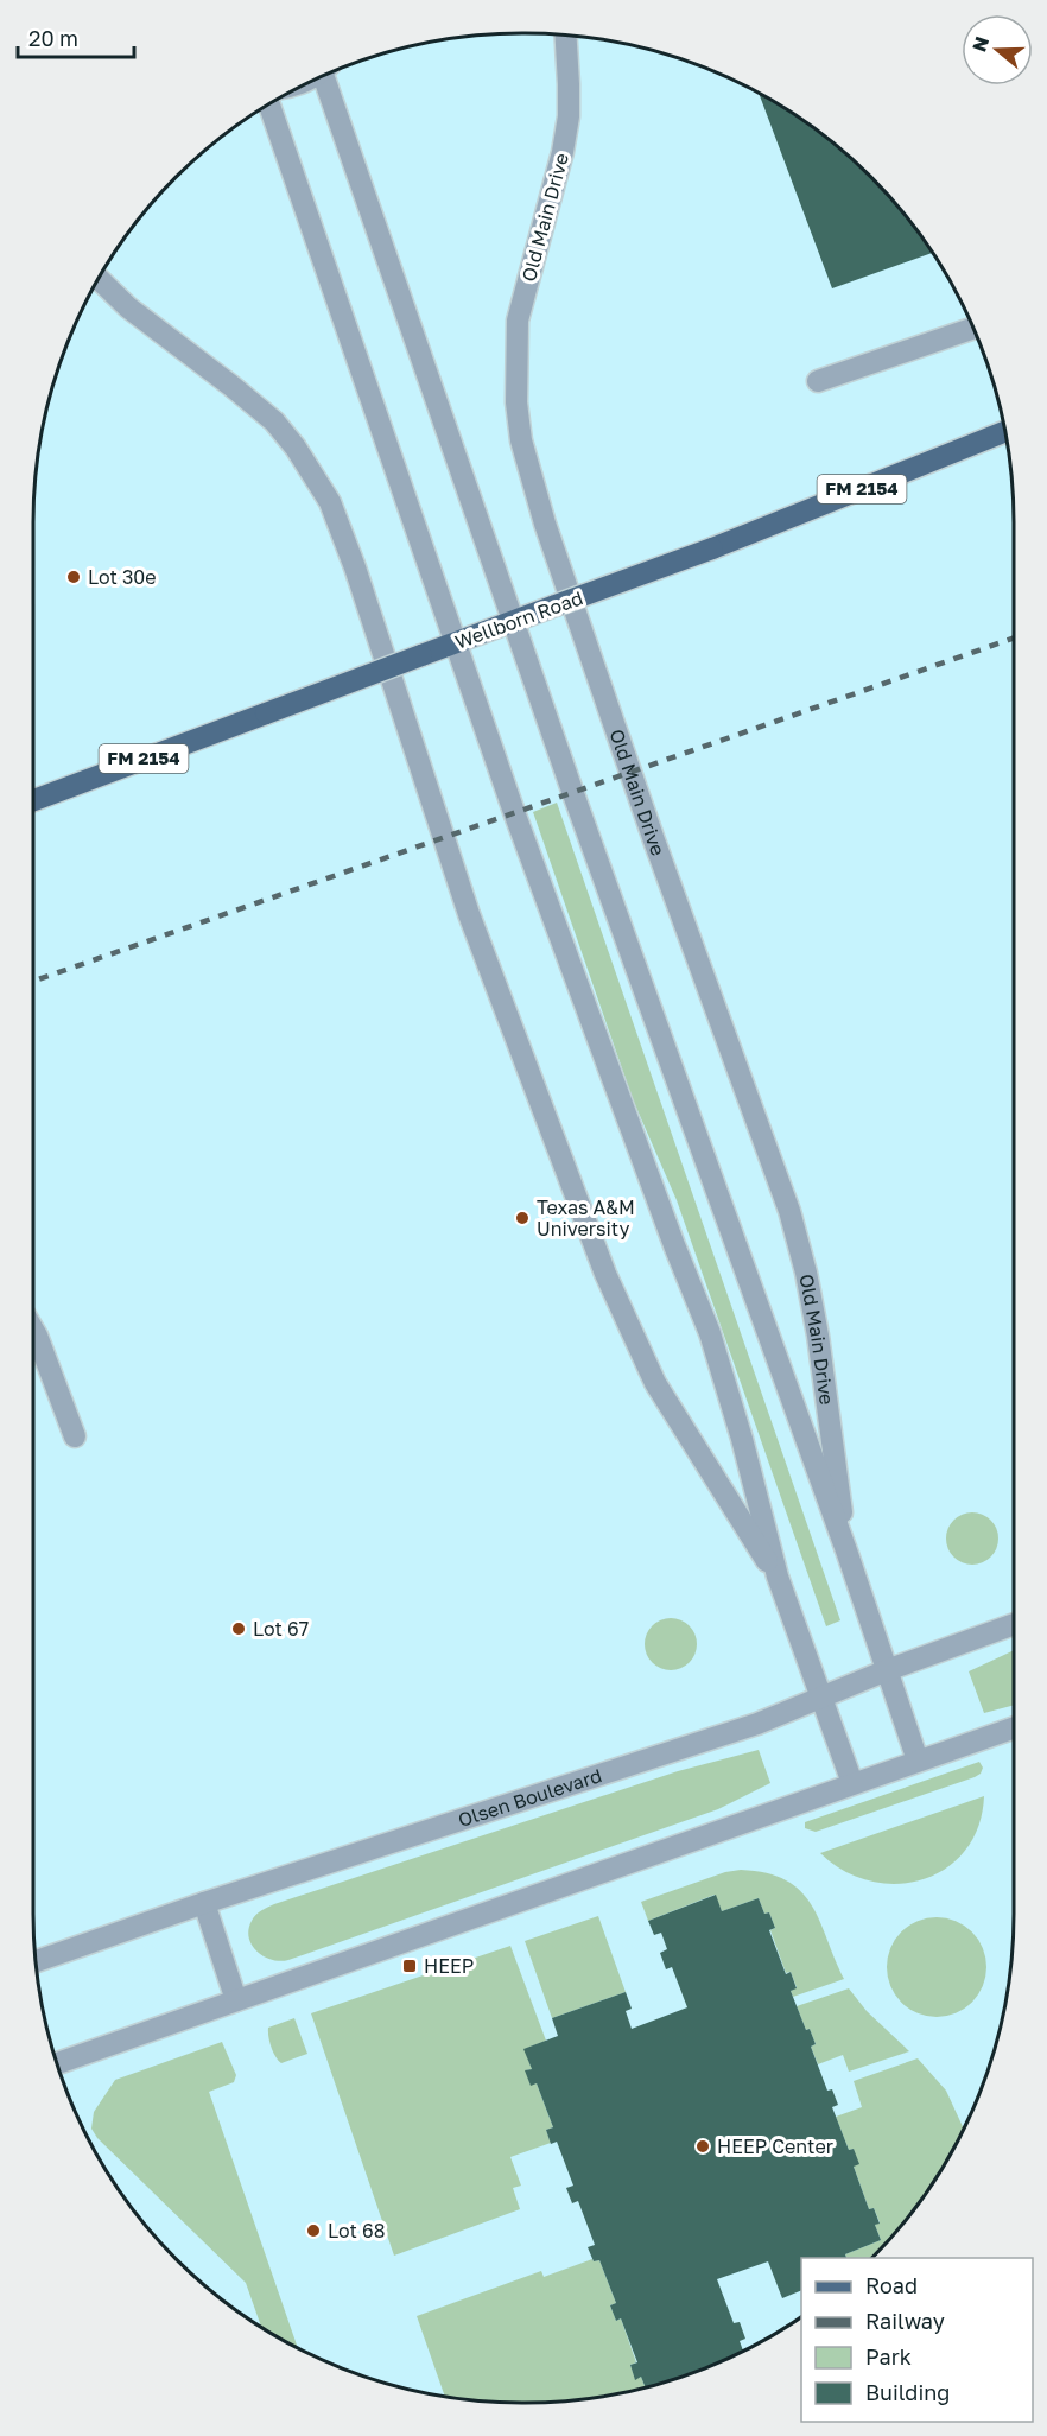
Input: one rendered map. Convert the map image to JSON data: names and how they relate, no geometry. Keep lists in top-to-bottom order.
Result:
{
  "streets": {
    "main road": ["FM 2154", "Wellborn Road"],
    "street": ["Old Main Drive", "Olsen Boulevard"]
  },
  "crossings": [
    ["Old Main Drive", "Wellborn Road"],
    ["Old Main Drive", "Olsen Boulevard"]
  ],
  "places": {
    "other": [
      "Lot 30e",
      "Texas A&M University",
      "Lot 67",
      "HEEP Center",
      "Lot 68"
    ],
    "transit": ["HEEP"]
  },
  "legend": [
    "Road",
    "Railway",
    "Park",
    "Building"
  ],
  "scale_bar": "20 m",
  "north": "left"
}
